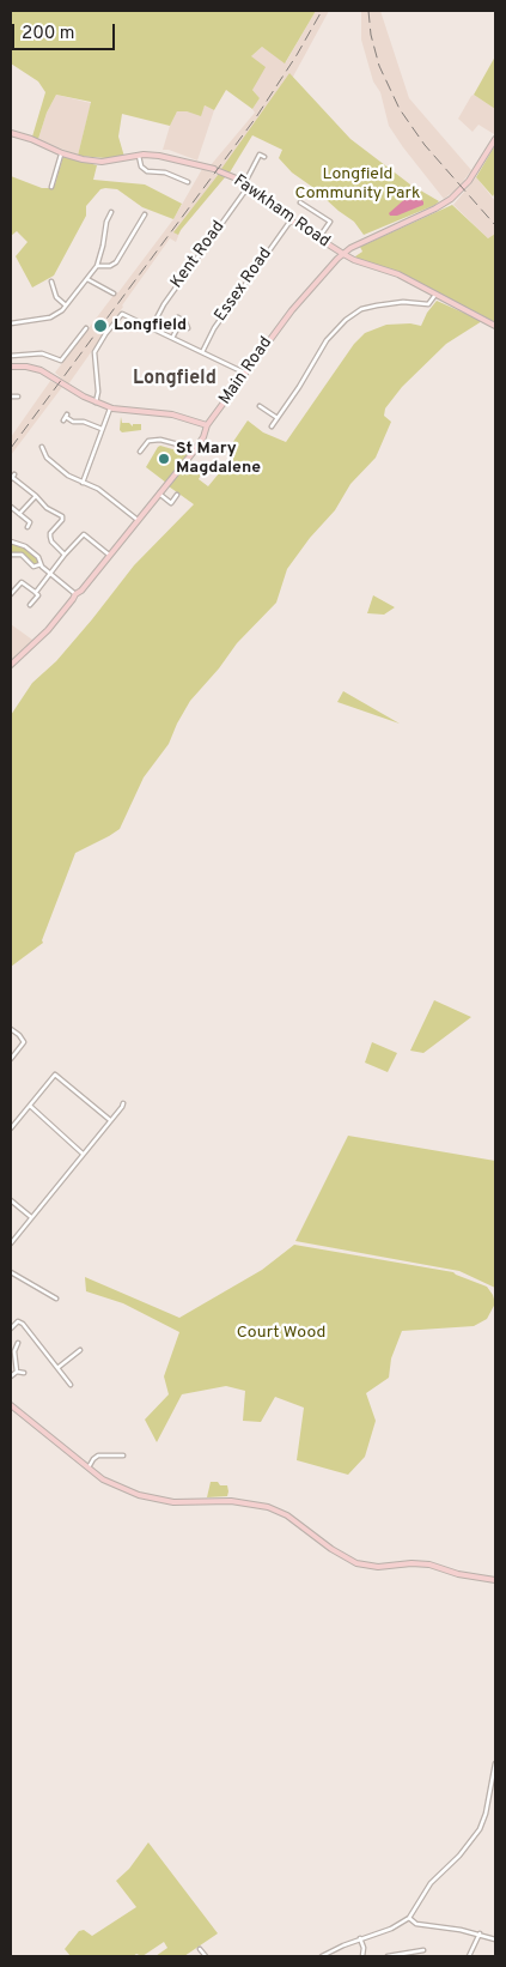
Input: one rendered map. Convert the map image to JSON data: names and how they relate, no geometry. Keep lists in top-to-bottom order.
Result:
{
  "streets": {
    "street": [
      "Fawkham Road",
      "Kent Road",
      "Essex Road",
      "Main Road"
    ]
  },
  "crossings": [
    ["Fawkham Road", "Kent Road"],
    ["Fawkham Road", "Essex Road"],
    ["Fawkham Road", "Main Road"]
  ],
  "districts": ["Longfield"],
  "parks": ["Longfield Community Park", "Court Wood"],
  "places": ["Longfield", "St Mary Magdalene"],
  "scale_bar": "200 m"
}
